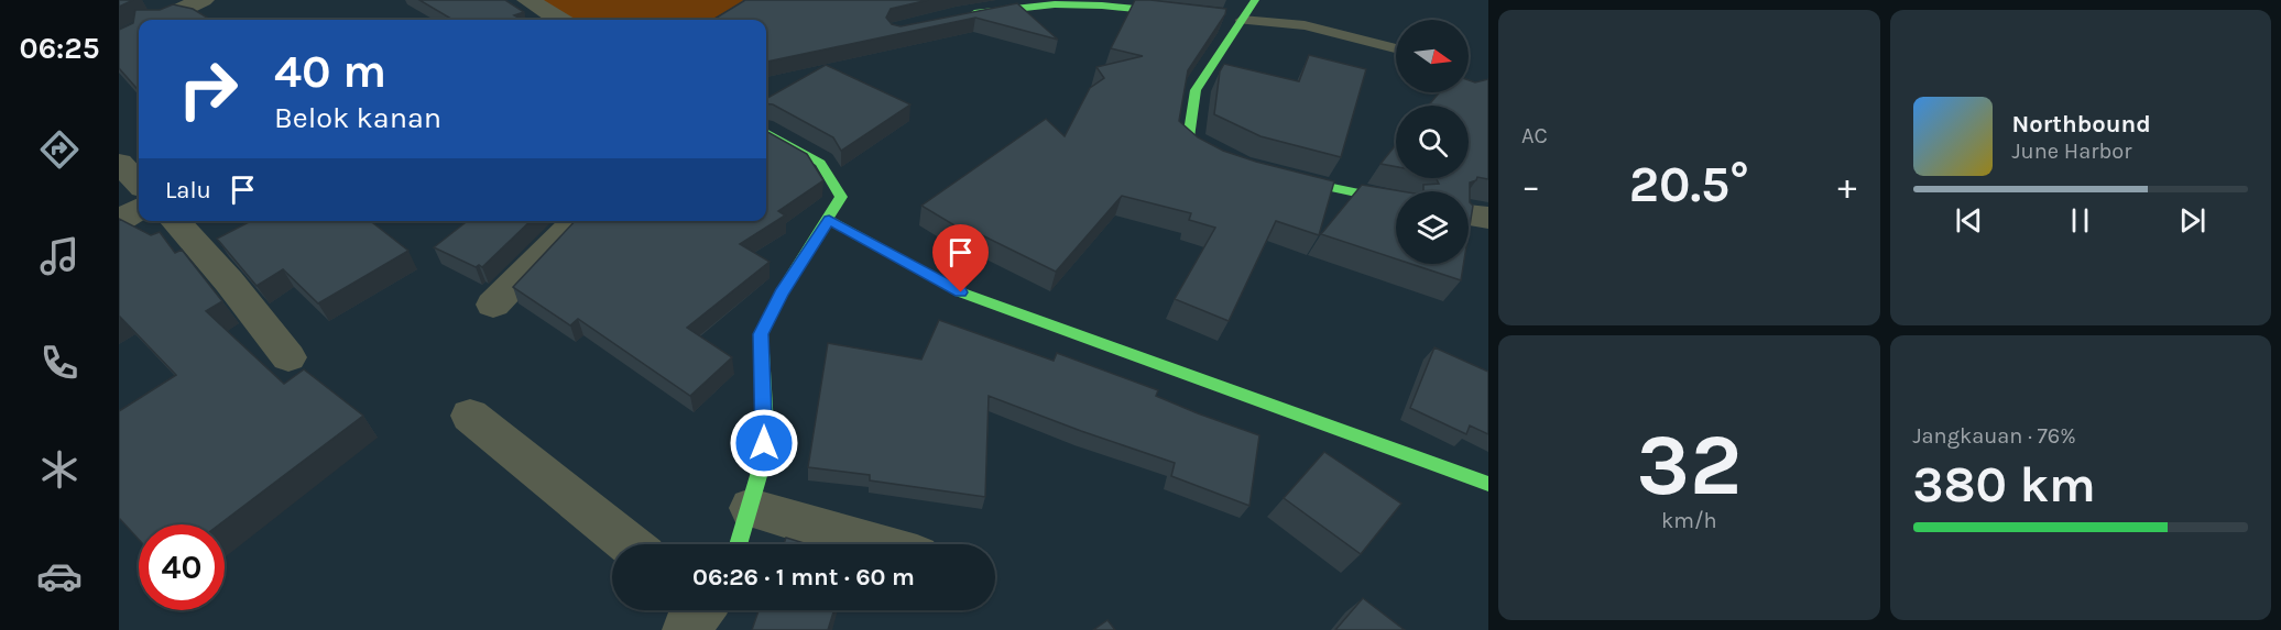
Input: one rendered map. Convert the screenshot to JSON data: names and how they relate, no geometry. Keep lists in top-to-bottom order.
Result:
{
  "north": "right",
  "page": {
    "tabs": "06:25",
    "tile": [
      "AC",
      ["32", "km/h"],
      ["Jangkauan · 76%", "380 km"]
    ],
    "turn": ["40 m", "Belok kanan"],
    "song": ["Northbound", "June Harbor"],
    "then": "Lalu",
    "heat": ["−", "20.5°", "+"],
    "limit": "40",
    "trip": "06:26 · 1 mnt · 60 m"
  }
}
